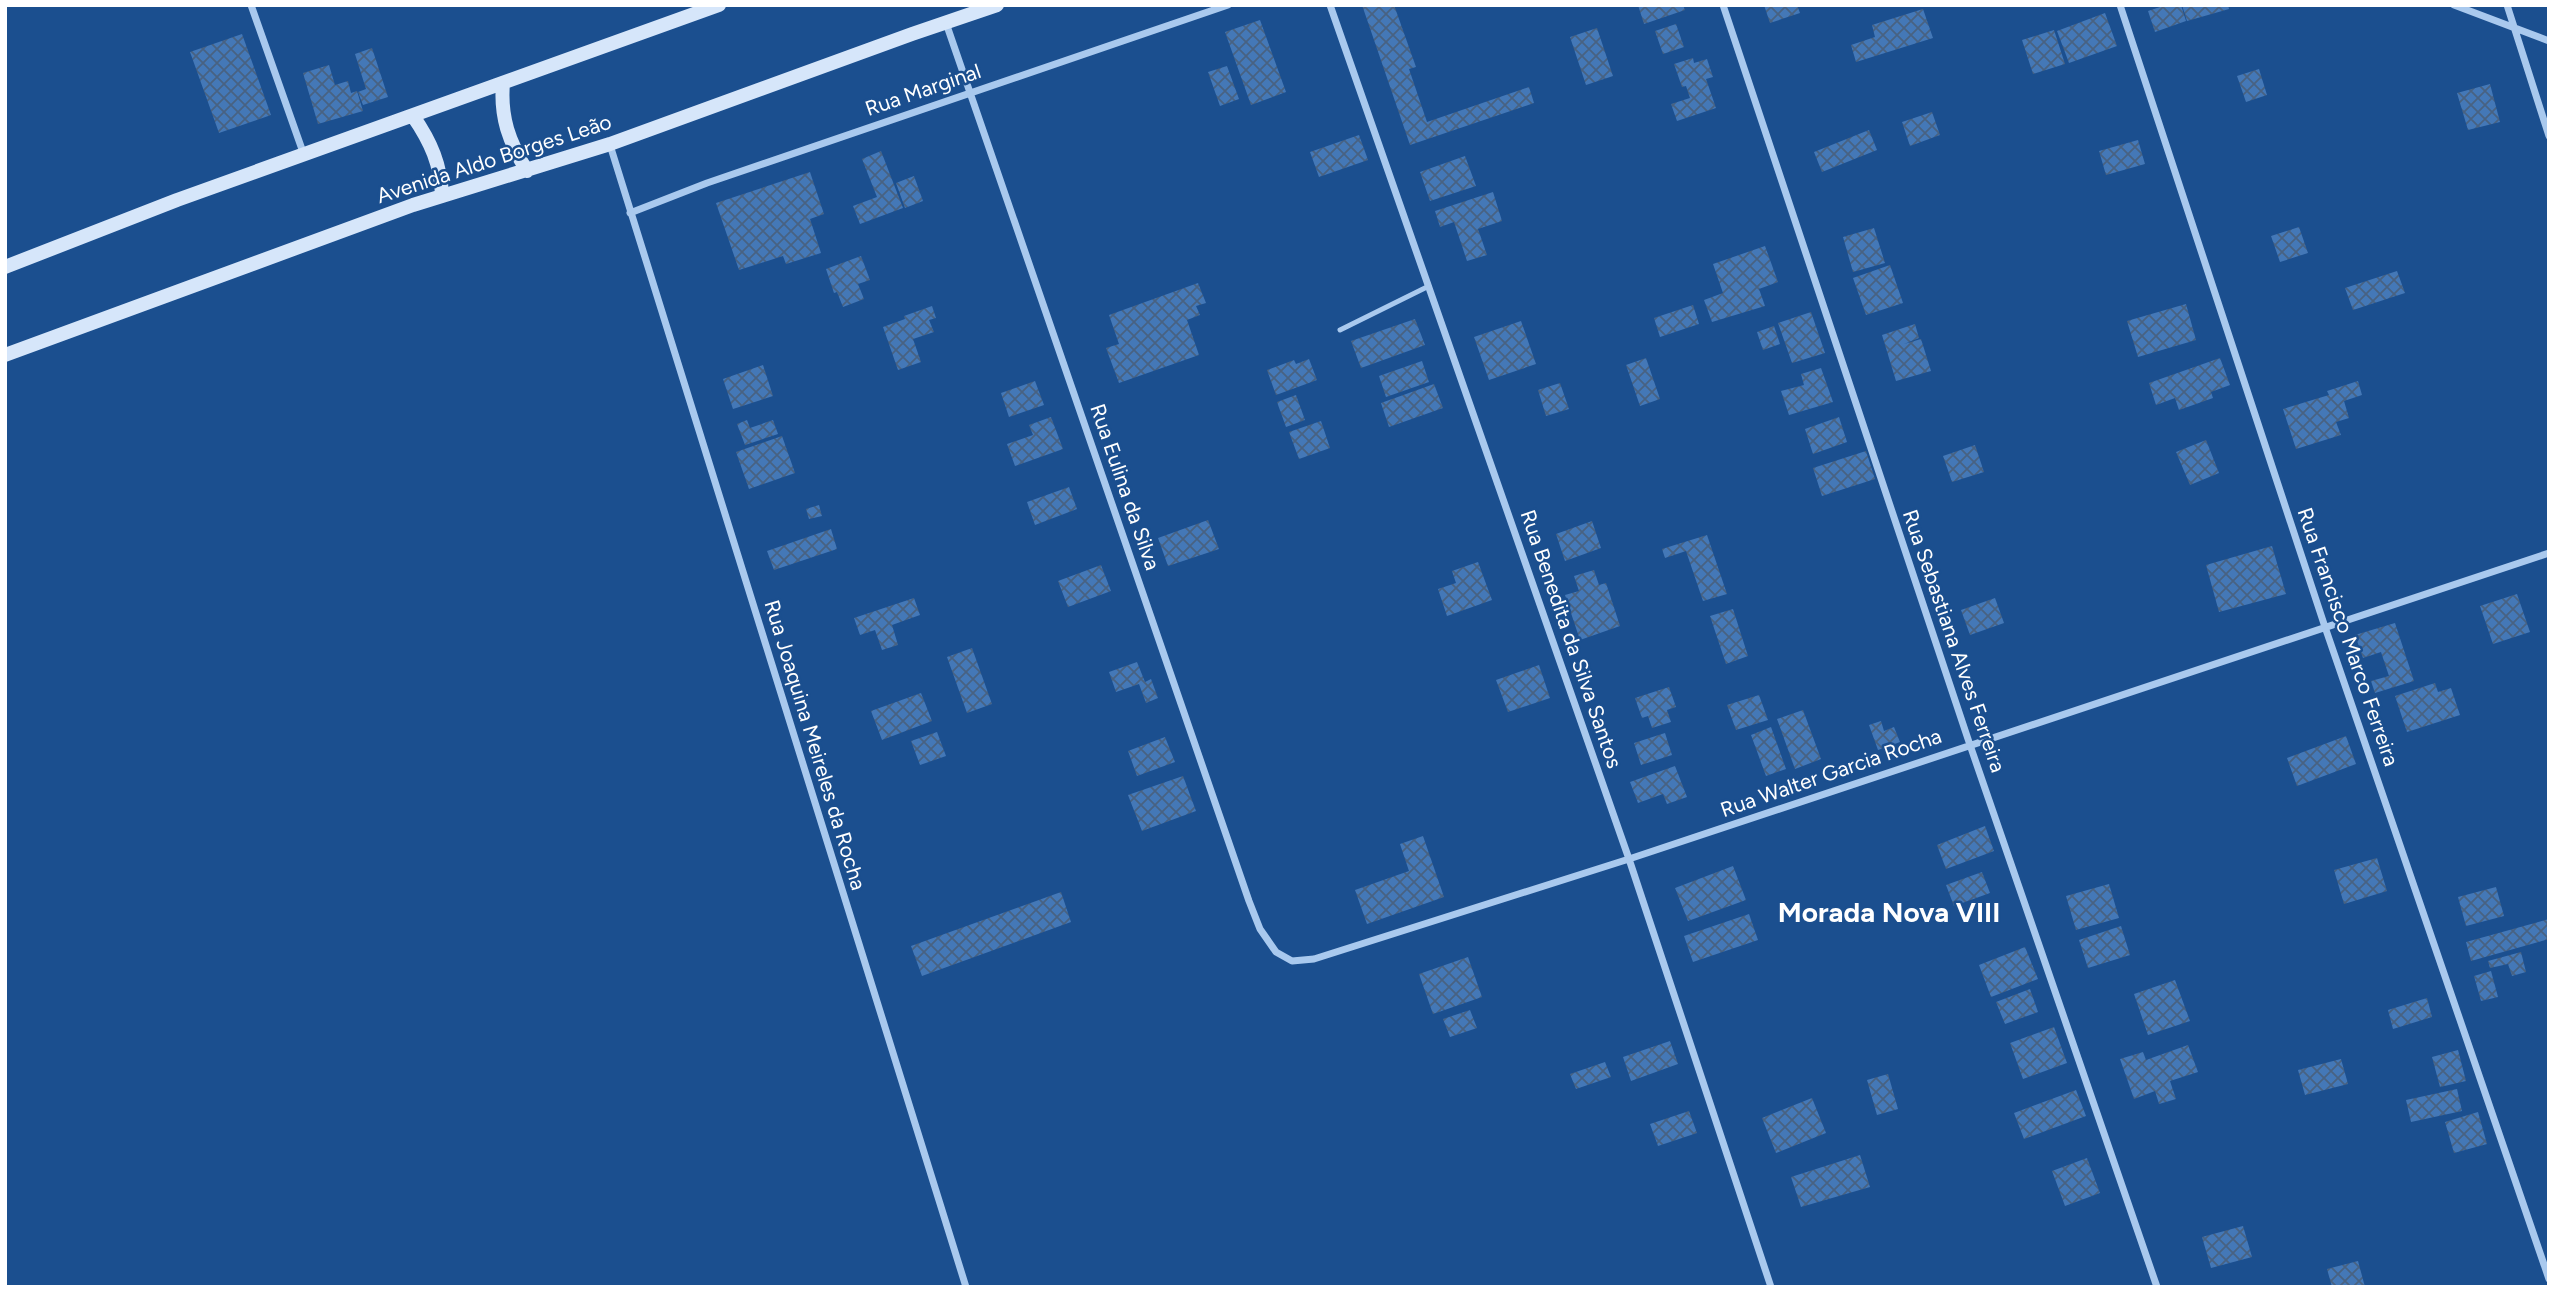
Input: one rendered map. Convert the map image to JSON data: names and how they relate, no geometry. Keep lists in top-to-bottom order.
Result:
{
  "streets": {
    "street": [
      "Rua Marginal",
      "Avenida Aldo Borges Leão",
      "Rua Eulina da Silva",
      "Rua Francisco Marco Ferreira",
      "Rua Benedita da Silva Santos",
      "Rua Sebastiana Alves Ferreira",
      "Rua Joaquina Meireles da Rocha",
      "Rua Walter Garcia Rocha"
    ]
  },
  "crossings": [
    ["Rua Marginal", "Rua Eulina da Silva"],
    ["Rua Marginal", "Rua Joaquina Meireles da Rocha"],
    ["Avenida Aldo Borges Leão", "Rua Eulina da Silva"],
    ["Avenida Aldo Borges Leão", "Rua Joaquina Meireles da Rocha"],
    ["Rua Eulina da Silva", "Rua Walter Garcia Rocha"],
    ["Rua Francisco Marco Ferreira", "Rua Walter Garcia Rocha"],
    ["Rua Benedita da Silva Santos", "Rua Walter Garcia Rocha"],
    ["Rua Sebastiana Alves Ferreira", "Rua Walter Garcia Rocha"]
  ],
  "districts": ["Morada Nova VIII"]
}
